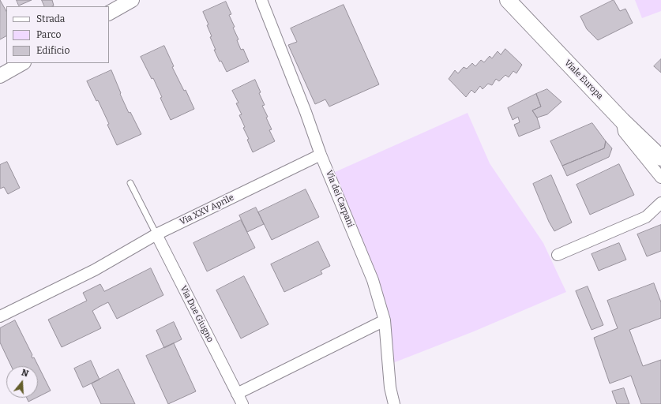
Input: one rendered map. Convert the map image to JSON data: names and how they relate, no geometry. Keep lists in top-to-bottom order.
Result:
{
  "streets": {
    "main road": ["Viale Europa"],
    "street": ["Via dei Carpani", "Via XXV Aprile", "Via Due Giugno"]
  },
  "crossings": [
    ["Via dei Carpani", "Via XXV Aprile"],
    ["Via XXV Aprile", "Via Due Giugno"]
  ],
  "legend": ["Strada", "Parco", "Edificio"],
  "north": "top"
}
